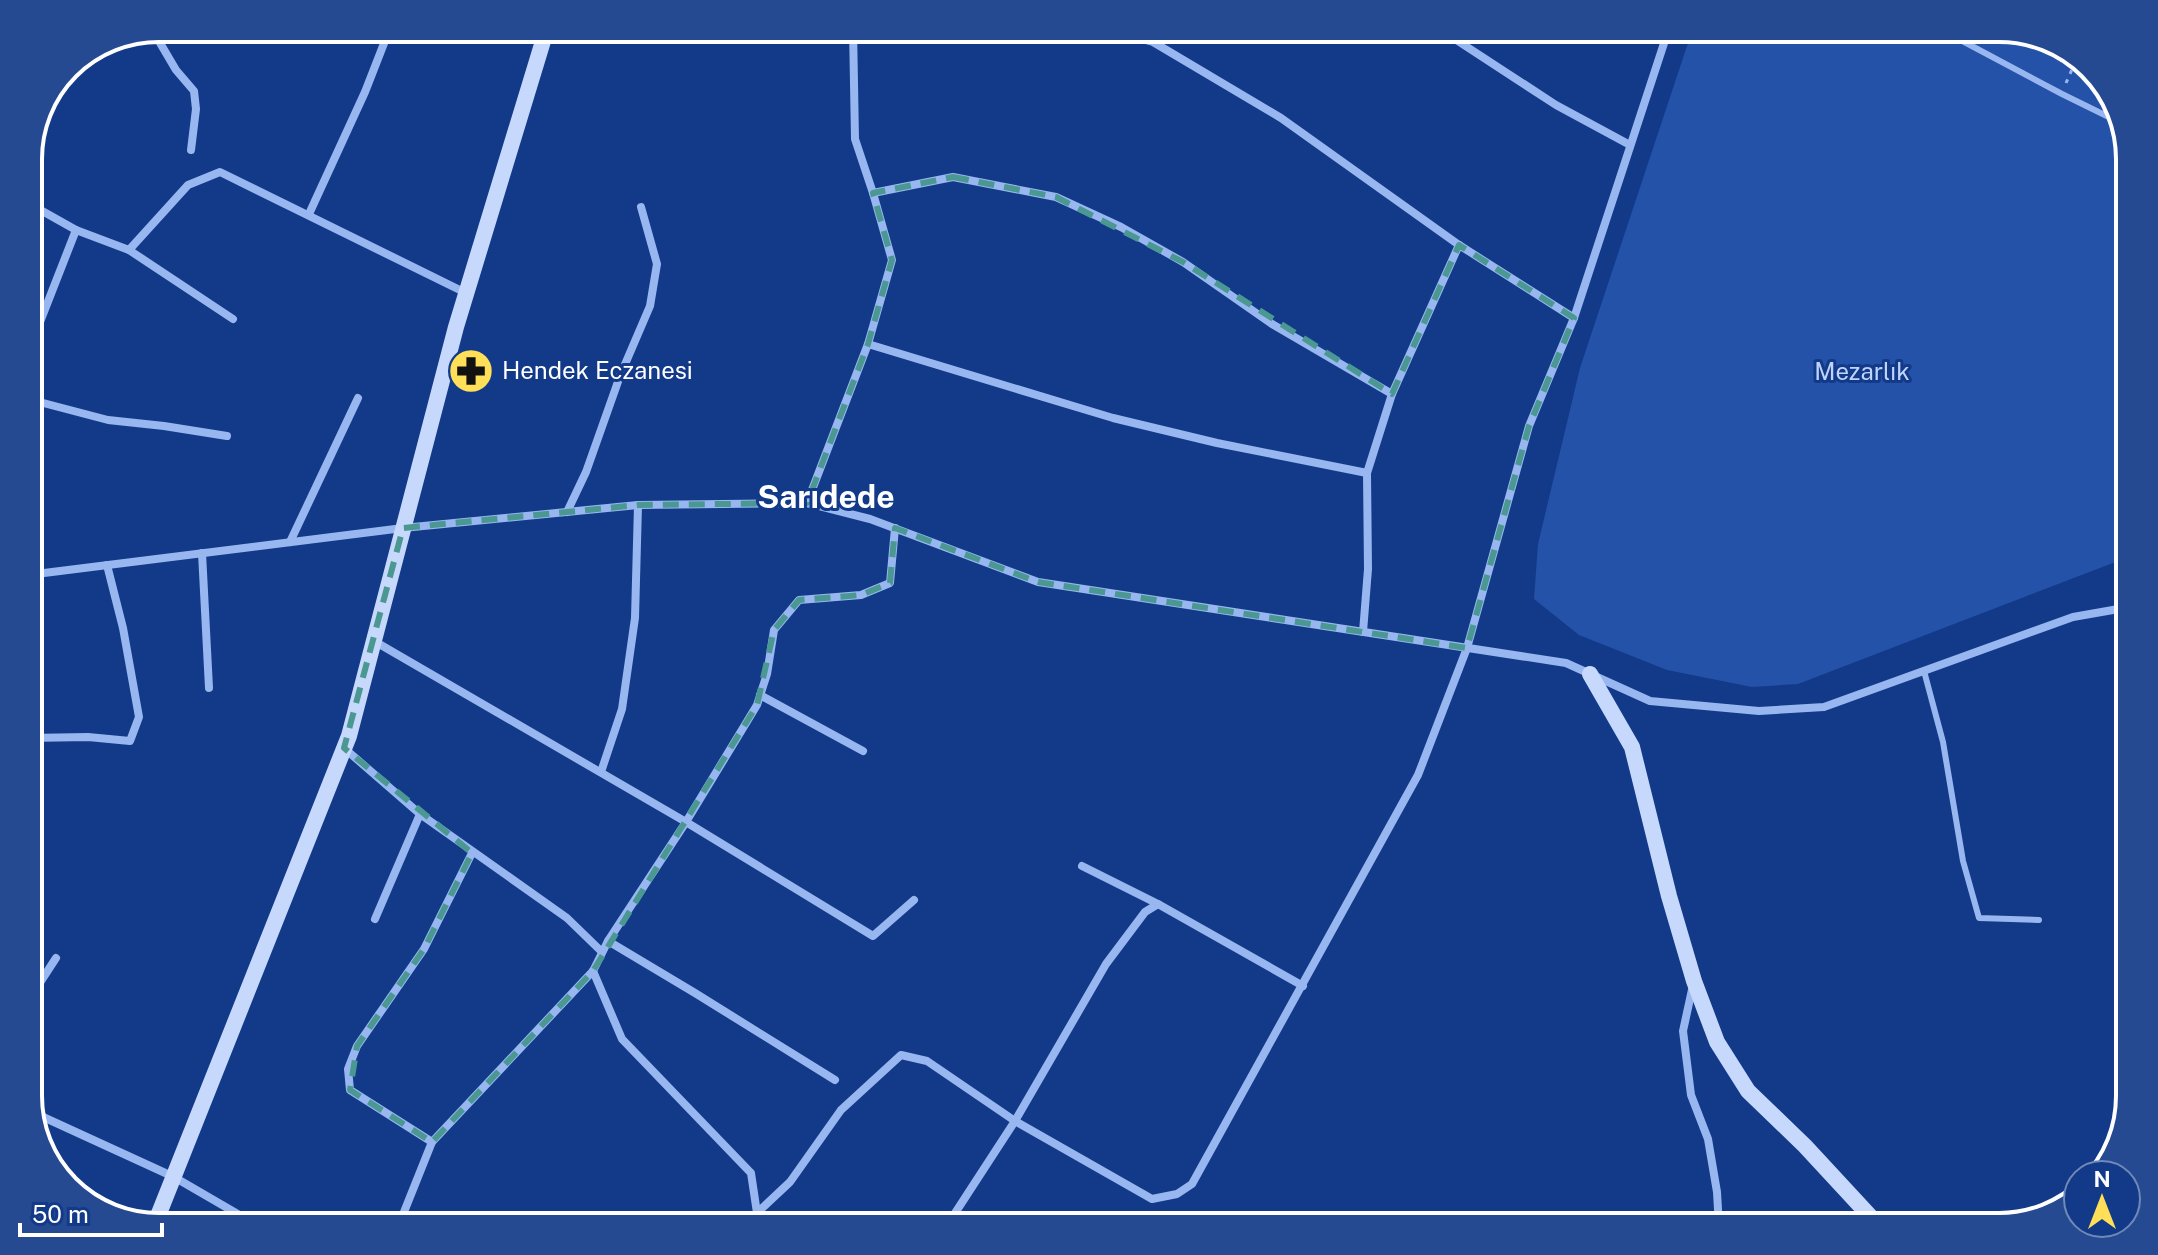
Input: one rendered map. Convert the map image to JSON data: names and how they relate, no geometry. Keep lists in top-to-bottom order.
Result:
{
  "districts": ["Sarıdede"],
  "parks": ["Mezarlık"],
  "places": {
    "pharmacy": ["Hendek Eczanesi"]
  },
  "scale_bar": "50 m",
  "north": "top"
}
